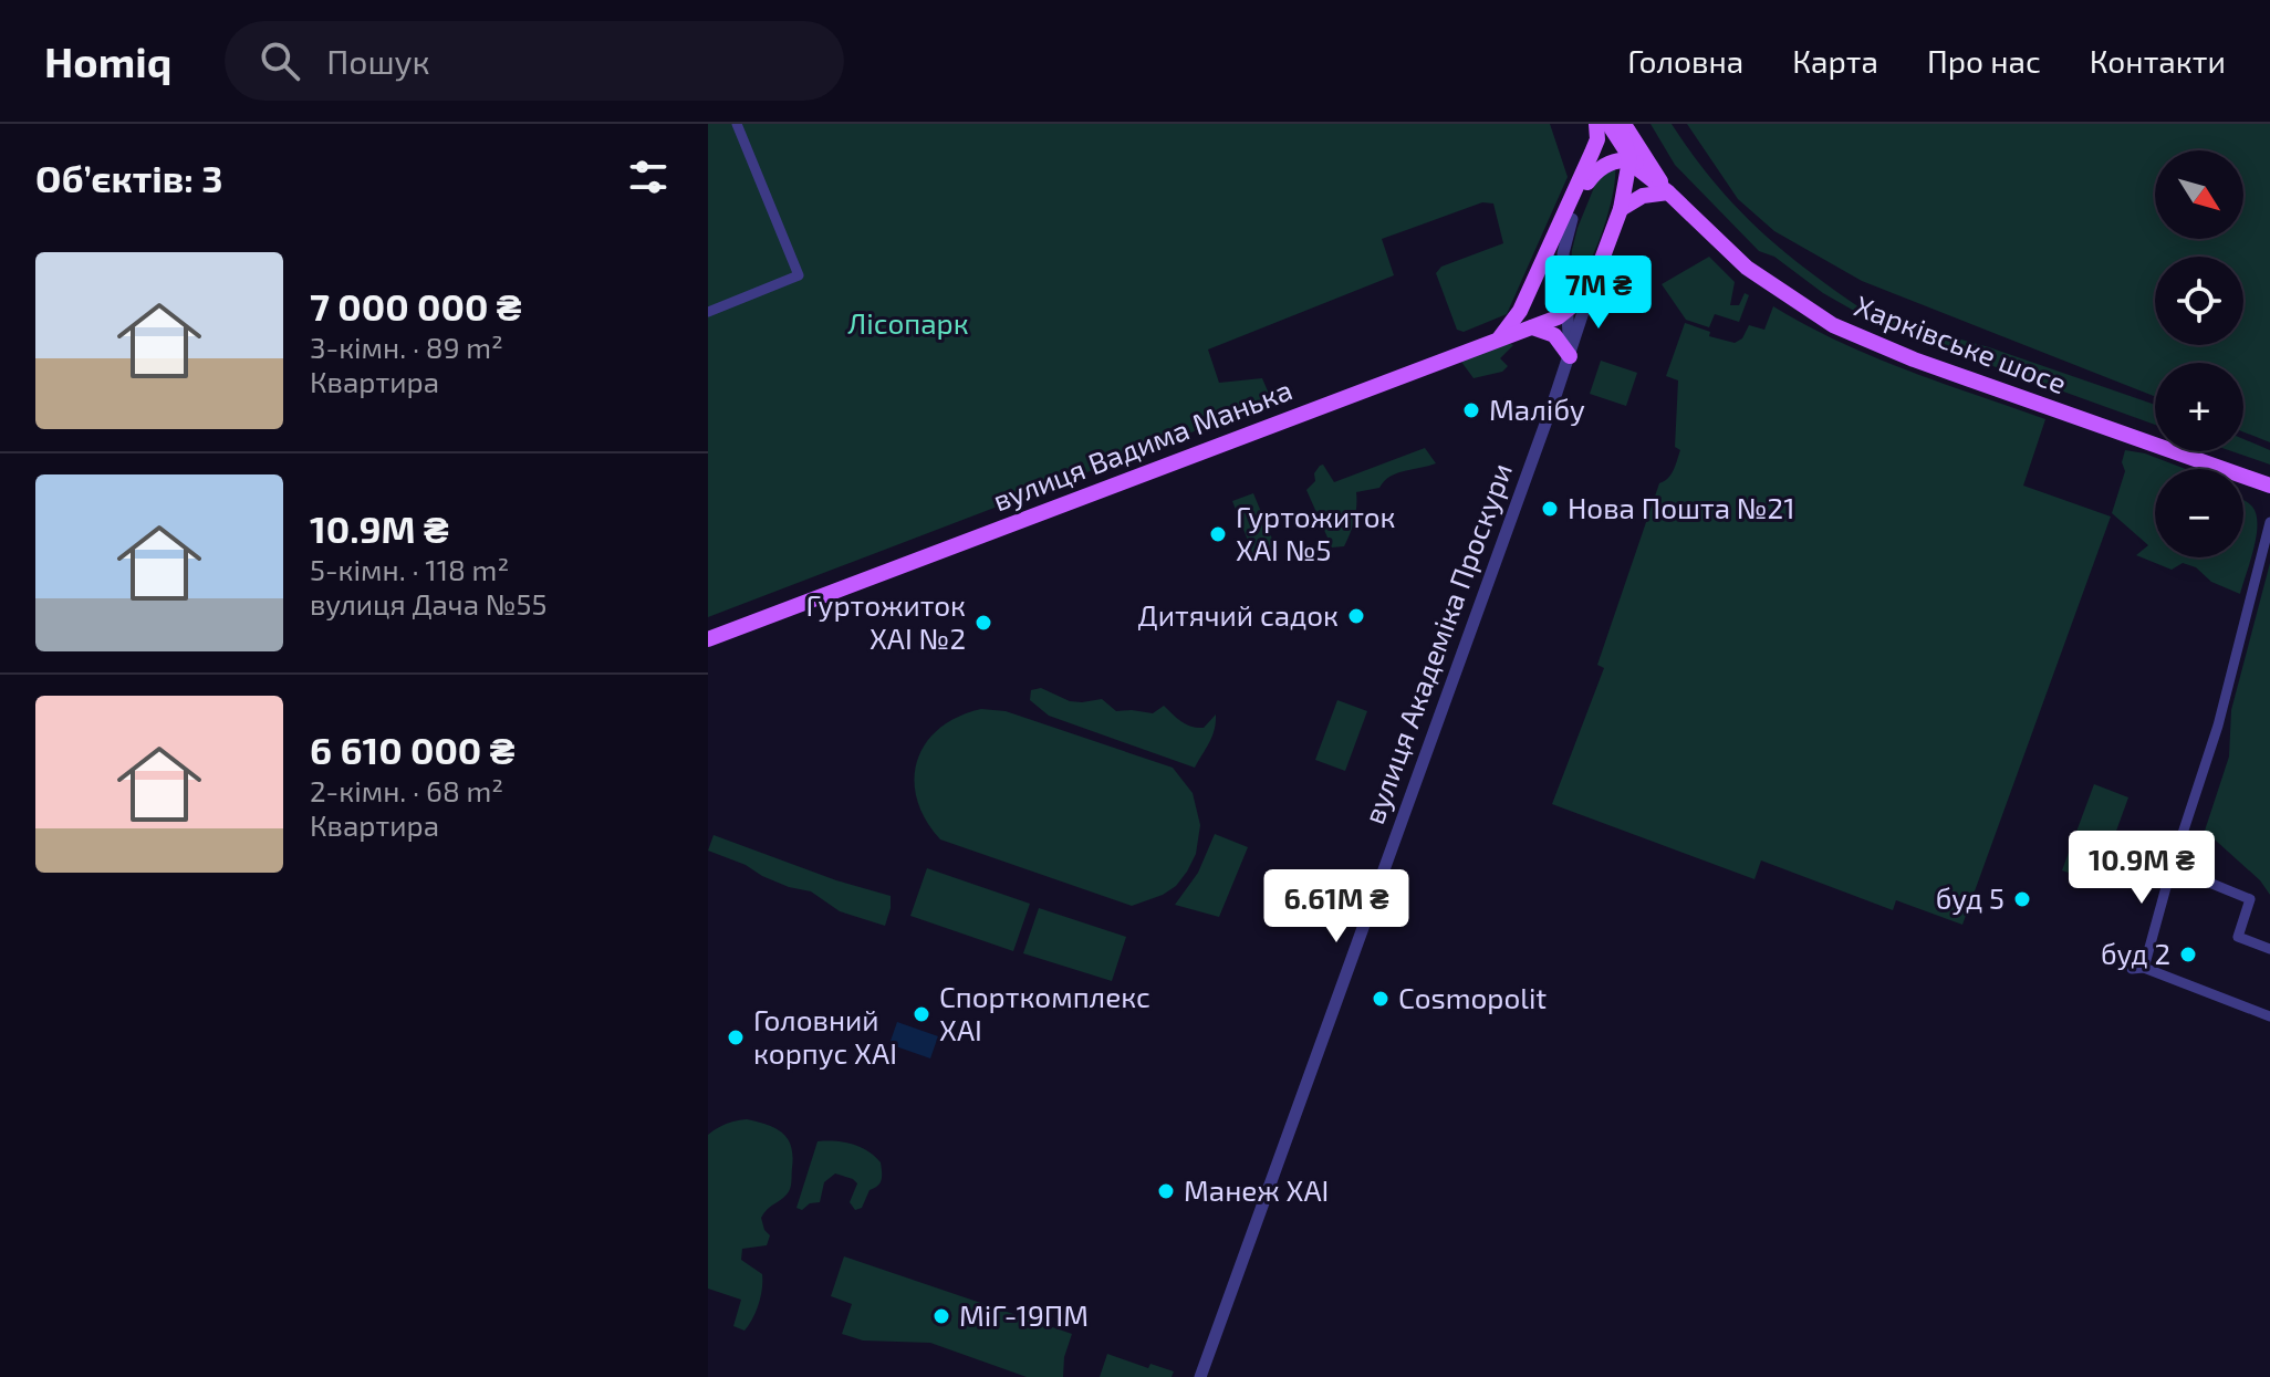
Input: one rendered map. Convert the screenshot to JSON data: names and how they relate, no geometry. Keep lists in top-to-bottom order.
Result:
{
  "streets": {
    "main road": ["Харківське шосе", "вулиця Вадима Манька", "вулиця Академіка Проскури"]
  },
  "crossings": [
    ["Харківське шосе", "вулиця Академіка Проскури"],
    ["вулиця Вадима Манька", "вулиця Академіка Проскури"]
  ],
  "parks": ["Лісопарк"],
  "places": [
    "Малібу",
    "Нова Пошта №21",
    "Гуртожиток ХАІ №5",
    "Дитячий садок",
    "Гуртожиток ХАІ №2",
    "буд 5",
    "буд 2",
    "Cosmopolit",
    "Спорткомплекс ХАІ",
    "Головний корпус ХАІ",
    "Манеж ХАІ",
    "МіГ-19ПМ"
  ],
  "north": "bottom right",
  "page": {
    "header": "Homiq",
    "search": "Пошук",
    "nav": [
      "Головна",
      "Карта",
      "Про нас",
      "Контакти"
    ],
    "heading": "Об’єктів: 3",
    "map_buttons": ["+", "−"],
    "list": [
      {
        "name": "7 000 000 ₴",
        "note": "3-кімн. · 89 m² · Квартира"
      },
      {
        "name": "10.9M ₴",
        "note": "5-кімн. · 118 m² · вулиця Дача №55"
      },
      {
        "name": "6 610 000 ₴",
        "note": "2-кімн. · 68 m² · Квартира"
      }
    ],
    "price": ["7M ₴", "10.9M ₴", "6.61M ₴"]
  }
}
